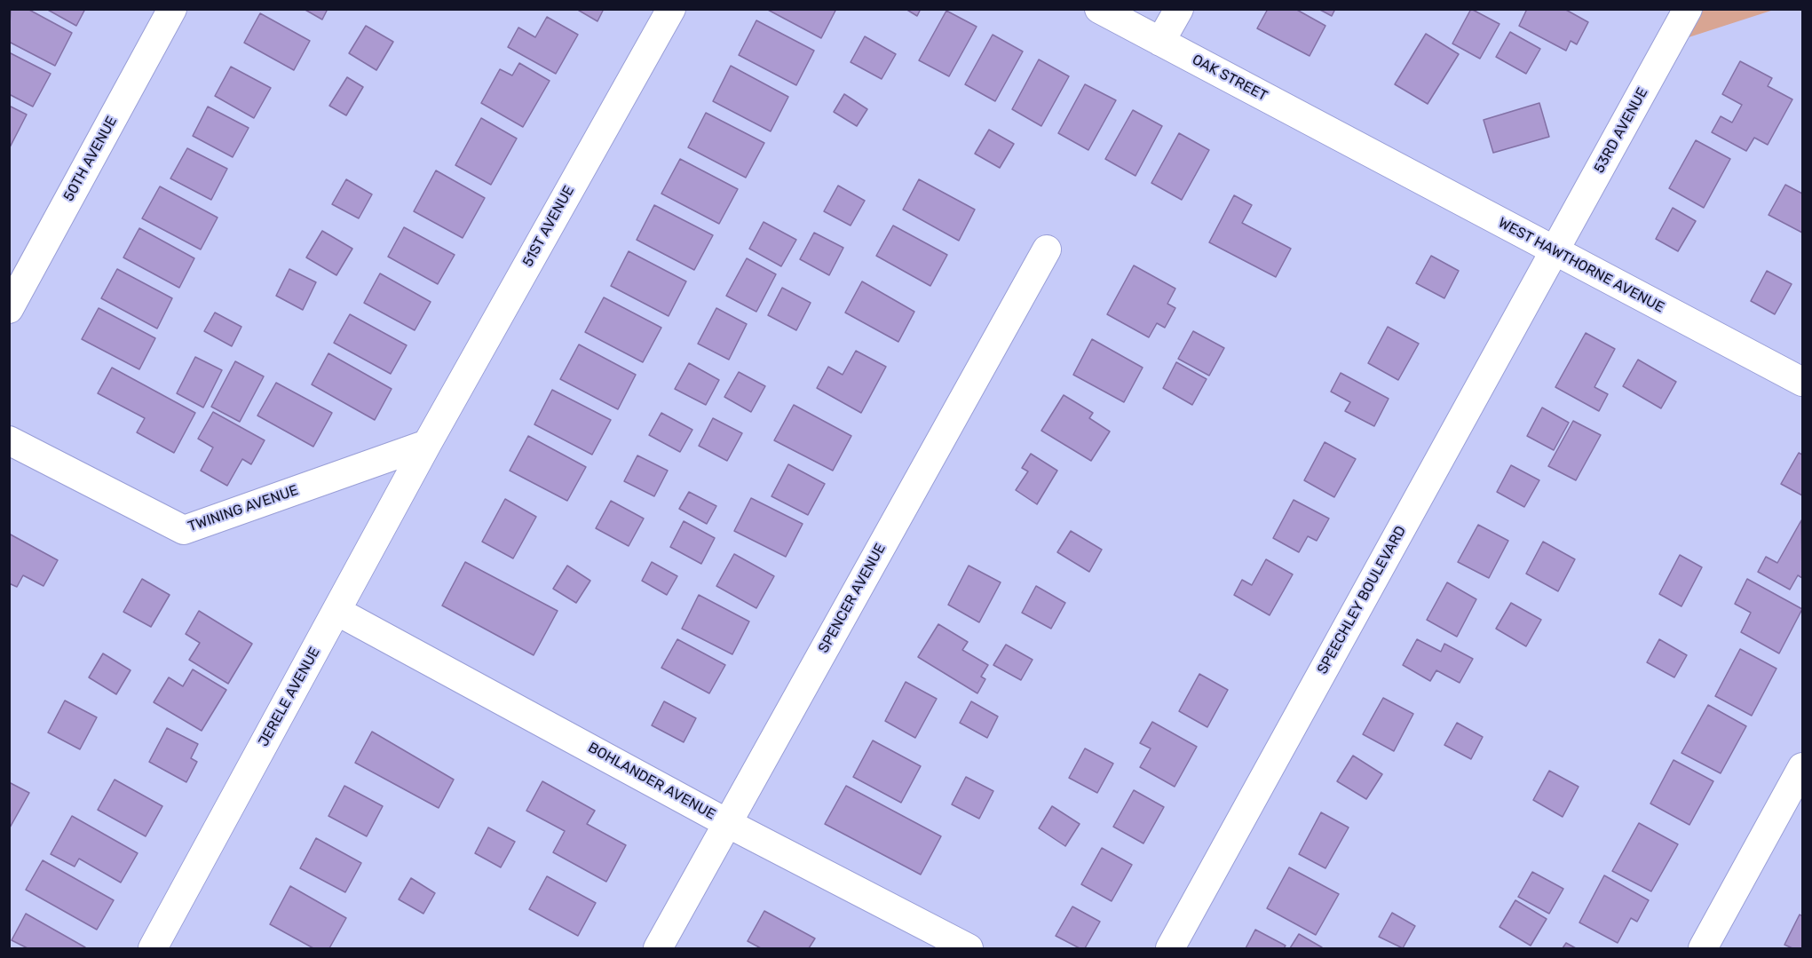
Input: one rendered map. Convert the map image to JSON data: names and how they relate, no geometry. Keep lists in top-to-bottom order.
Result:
{
  "streets": {
    "street": [
      "OAK STREET",
      "53RD AVENUE",
      "50TH AVENUE",
      "51ST AVENUE",
      "WEST HAWTHORNE AVENUE",
      "TWINING AVENUE",
      "SPENCER AVENUE",
      "SPEECHLEY BOULEVARD",
      "JERELE AVENUE",
      "BOHLANDER AVENUE"
    ]
  },
  "crossings": [
    ["OAK STREET", "WEST HAWTHORNE AVENUE"],
    ["53RD AVENUE", "WEST HAWTHORNE AVENUE"],
    ["53RD AVENUE", "SPEECHLEY BOULEVARD"],
    ["51ST AVENUE", "TWINING AVENUE"],
    ["51ST AVENUE", "JERELE AVENUE"],
    ["WEST HAWTHORNE AVENUE", "SPEECHLEY BOULEVARD"],
    ["TWINING AVENUE", "JERELE AVENUE"],
    ["SPENCER AVENUE", "BOHLANDER AVENUE"],
    ["JERELE AVENUE", "BOHLANDER AVENUE"]
  ]
}
